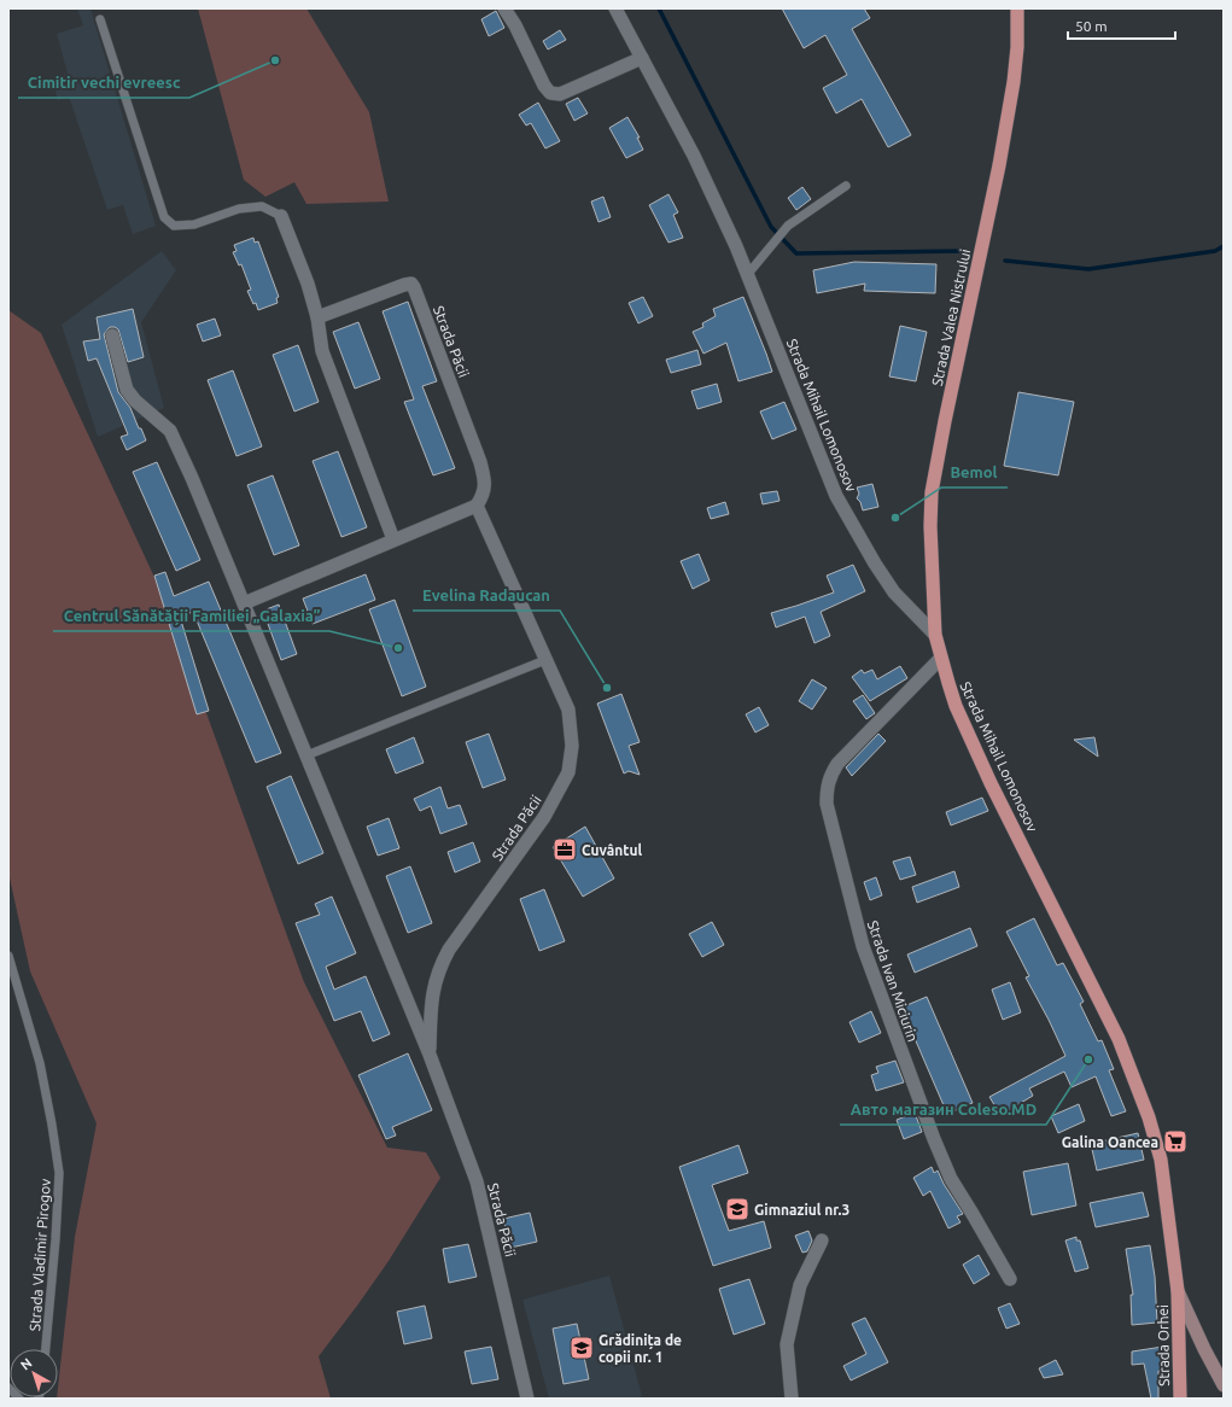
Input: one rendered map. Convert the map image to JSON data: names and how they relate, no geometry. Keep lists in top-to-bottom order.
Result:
{
  "streets": {
    "main road": ["Strada Valea Nistrului", "Strada Mihail Lomonosov", "Strada Orhei"],
    "street": ["Strada Păcii", "Strada Ivan Miciurin"],
    "lane": ["Strada Vladimir Pirogov"]
  },
  "crossings": [
    ["Strada Valea Nistrului", "Strada Mihail Lomonosov"],
    ["Strada Mihail Lomonosov", "Strada Ivan Miciurin"],
    ["Strada Mihail Lomonosov", "Strada Orhei"]
  ],
  "places": {
    "other": [
      "Cimitir vechi evreesc",
      "Bemol",
      "Centrul Sănătății Familiei „Galaxia”",
      "Evelina Radaucan",
      "Авто магазин Coleso.MD"
    ],
    "office": ["Cuvântul"],
    "supermarket": ["Galina Oancea"],
    "school or university": ["Gimnaziul nr.3", "Grădinița de copii nr. 1"]
  },
  "scale_bar": "50 m",
  "north": "top left"
}
